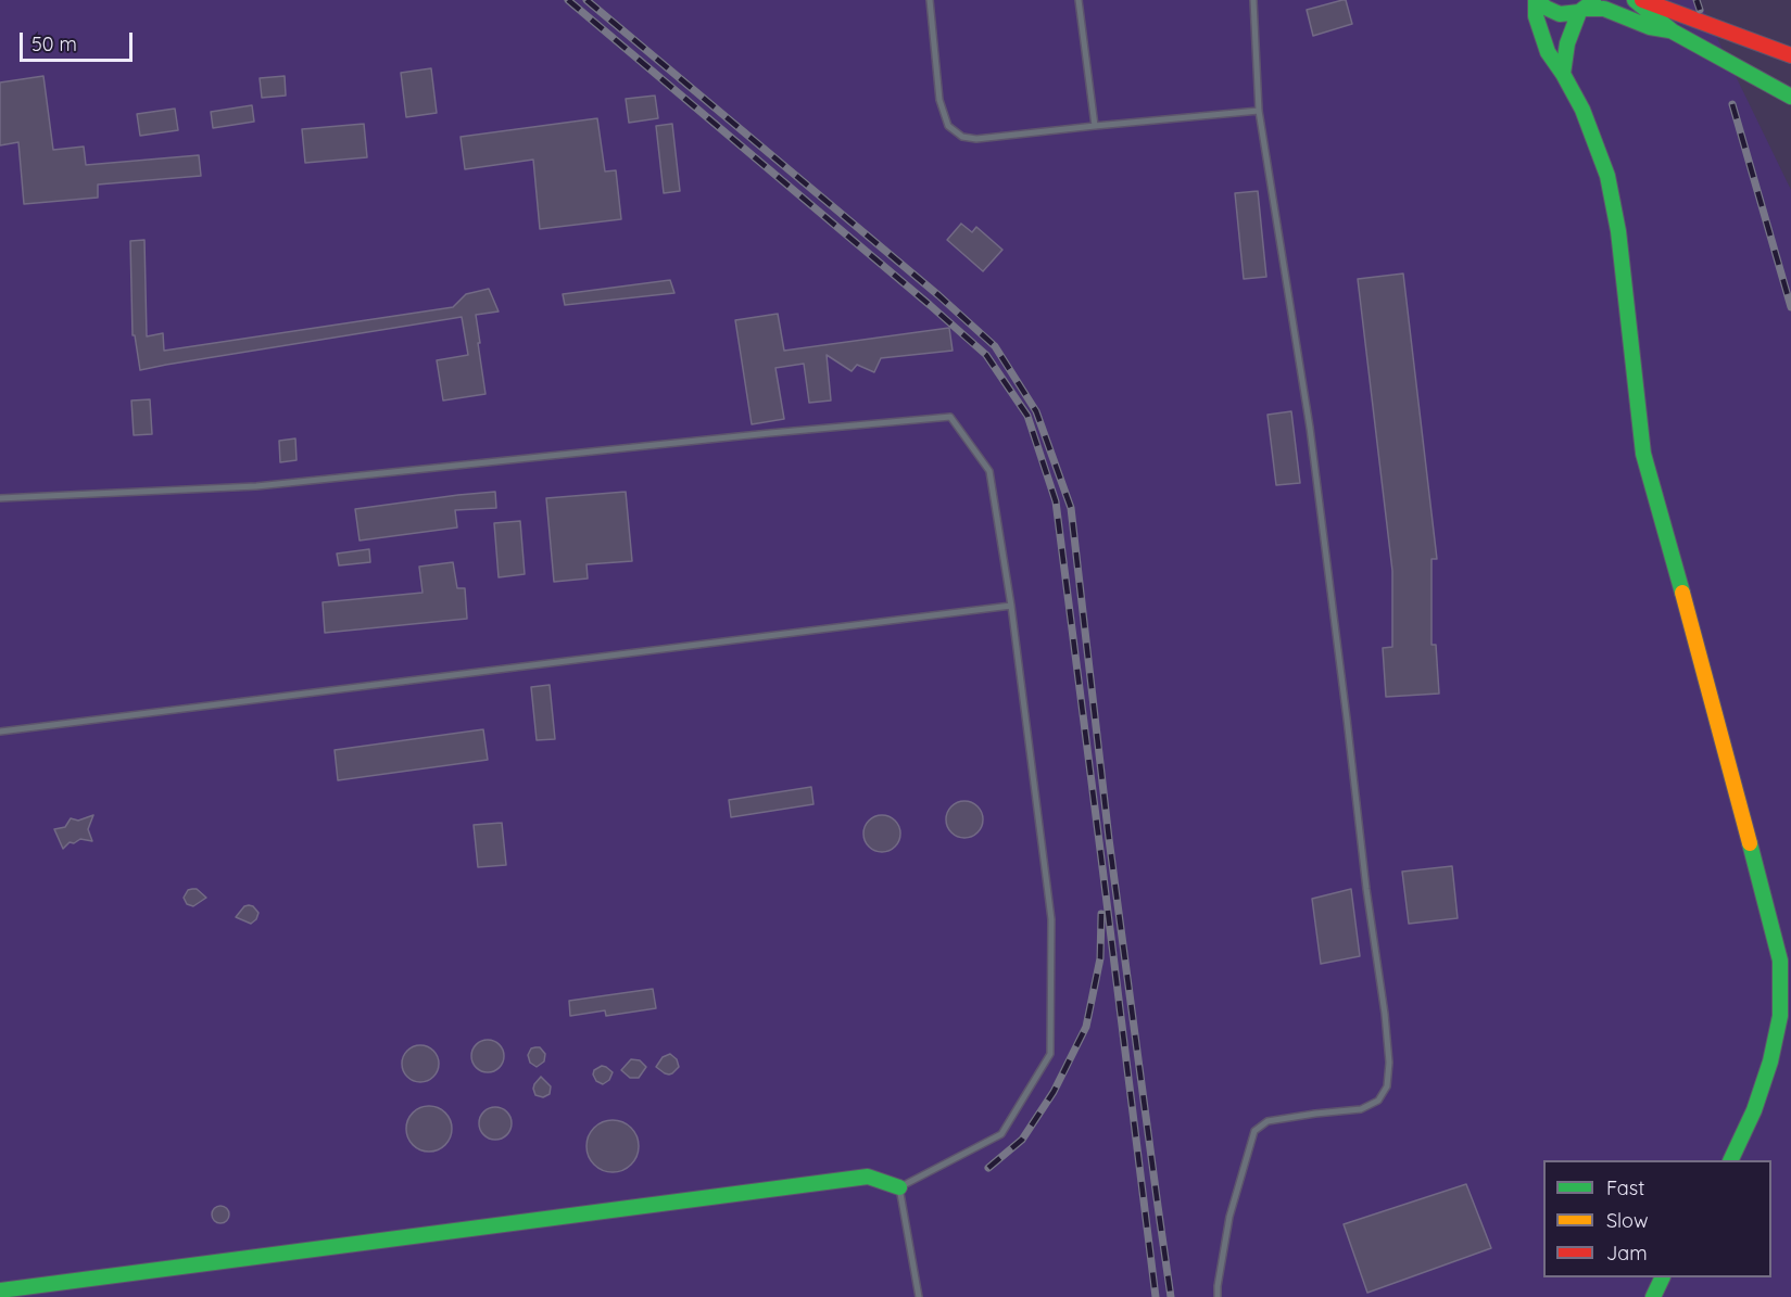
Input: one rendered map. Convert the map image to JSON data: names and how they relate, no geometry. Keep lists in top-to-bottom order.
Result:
{
  "legend": ["Fast", "Slow", "Jam"],
  "scale_bar": "50 m"
}
